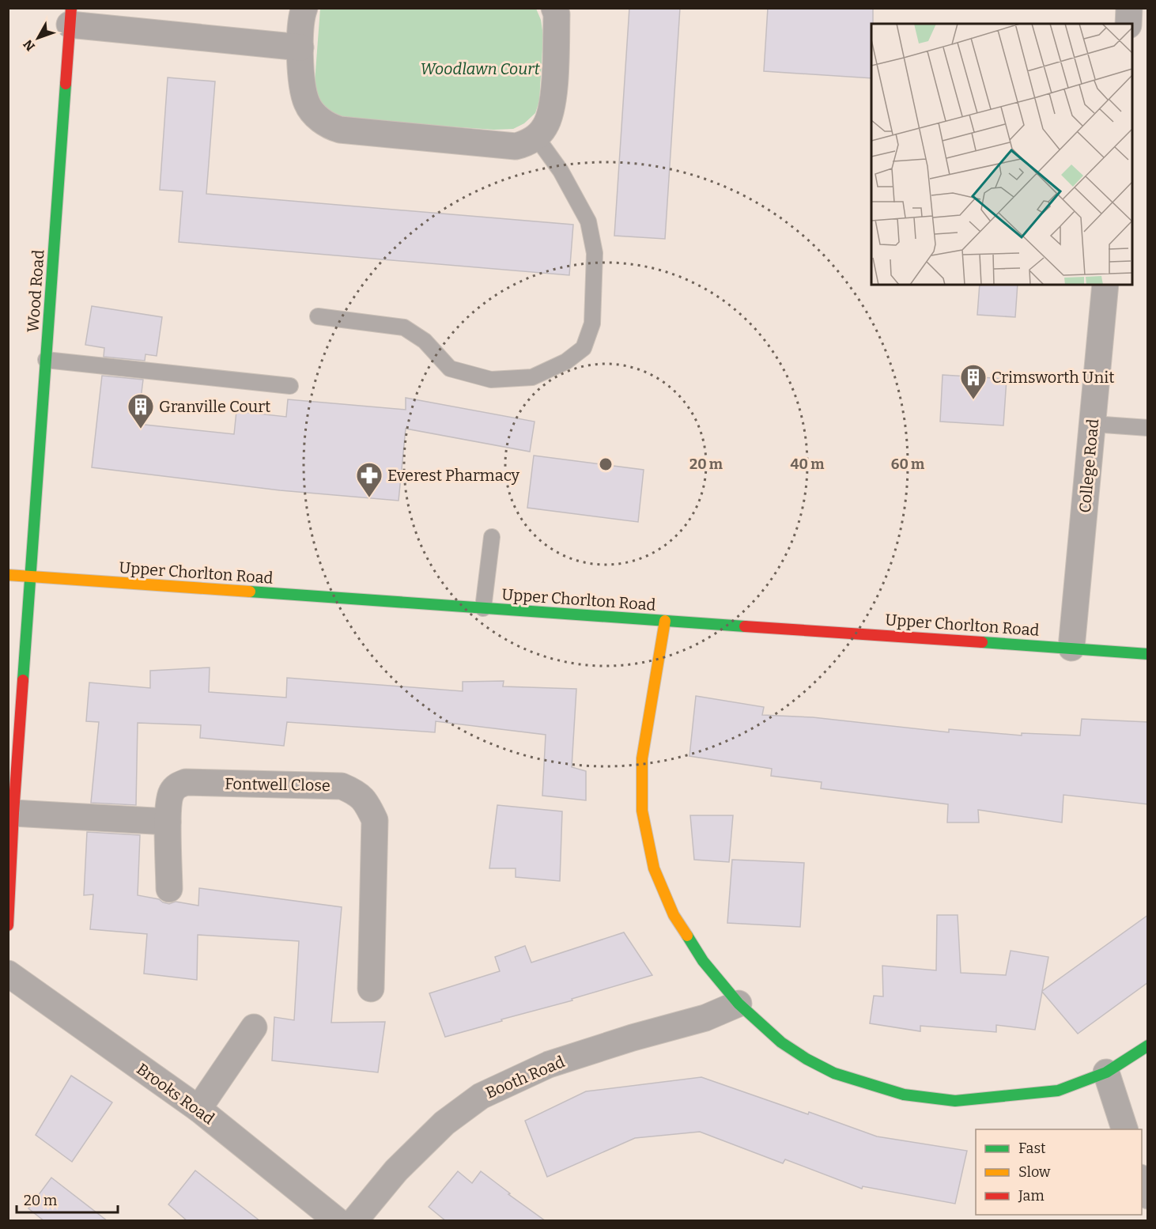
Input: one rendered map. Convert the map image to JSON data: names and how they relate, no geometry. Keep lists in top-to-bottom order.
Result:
{
  "streets": {
    "street": [
      "Wood Road",
      "College Road",
      "Upper Chorlton Road",
      "Fontwell Close",
      "Booth Road",
      "Brooks Road"
    ]
  },
  "crossings": [
    ["Wood Road", "Upper Chorlton Road"],
    ["College Road", "Upper Chorlton Road"]
  ],
  "parks": ["Woodlawn Court"],
  "places": {
    "building": ["Crimsworth Unit", "Granville Court"],
    "pharmacy": ["Everest Pharmacy"]
  },
  "legend": ["Fast", "Slow", "Jam"],
  "scale_bar": "20 m",
  "north": "bottom left",
  "rings": ["20 m", "40 m", "60 m"]
}
